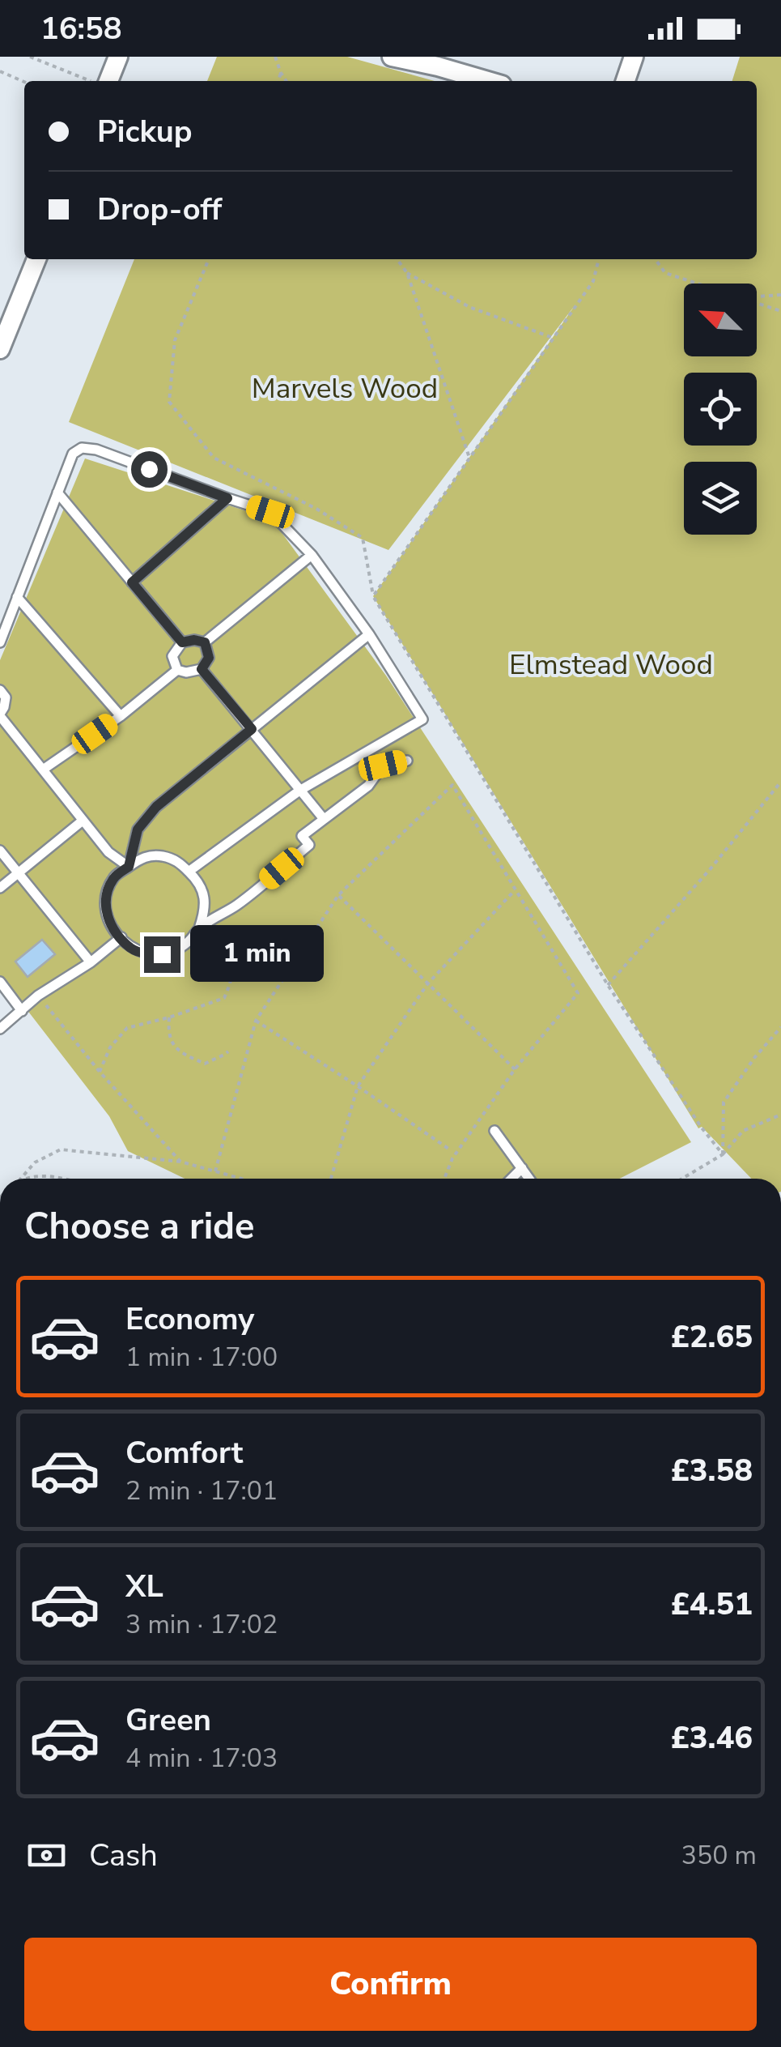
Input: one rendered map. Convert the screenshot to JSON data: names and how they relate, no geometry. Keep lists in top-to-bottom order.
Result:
{
  "parks": ["Marvels Wood", "Elmstead Wood"],
  "north": "top left",
  "page": {
    "status": "16:58",
    "banner": ["Pickup", "Drop-off"],
    "bubble": "1 min",
    "heading": "Choose a ride",
    "list": [
      {
        "name": "Economy",
        "note": "1 min · 17:00",
        "value": "£2.65"
      },
      {
        "name": "Comfort",
        "note": "2 min · 17:01",
        "value": "£3.58"
      },
      {
        "name": "XL",
        "note": "3 min · 17:02",
        "value": "£4.51"
      },
      {
        "name": "Green",
        "note": "4 min · 17:03",
        "value": "£3.46"
      }
    ],
    "pay": ["Cash", "350 m"],
    "buttons": "Confirm"
  }
}
